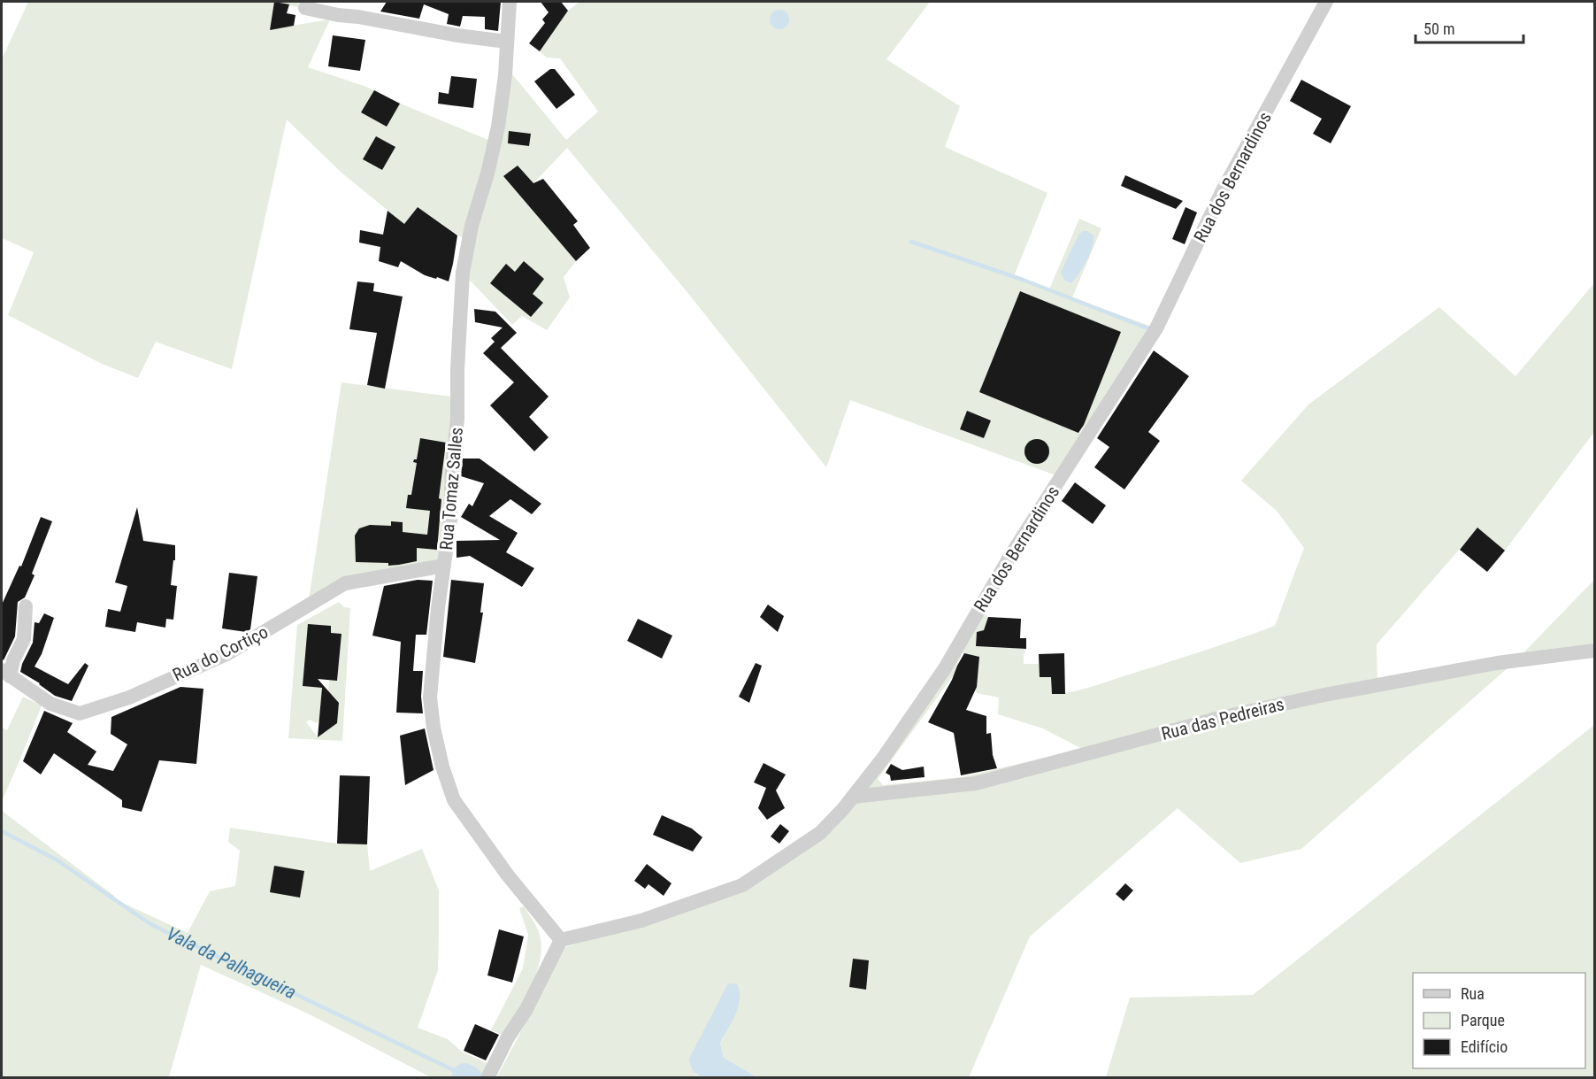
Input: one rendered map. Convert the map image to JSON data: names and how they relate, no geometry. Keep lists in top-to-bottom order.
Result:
{
  "streets": {
    "street": [
      "Rua dos Bernardinos",
      "Rua Tomaz Salles",
      "Rua do Cortiço",
      "Rua das Pedreiras"
    ]
  },
  "crossings": [
    ["Rua dos Bernardinos", "Rua Tomaz Salles"],
    ["Rua dos Bernardinos", "Rua das Pedreiras"],
    ["Rua Tomaz Salles", "Rua do Cortiço"]
  ],
  "water": ["Vala da Palhagueira"],
  "legend": ["Rua", "Parque", "Edifício"],
  "scale_bar": "50 m"
}
